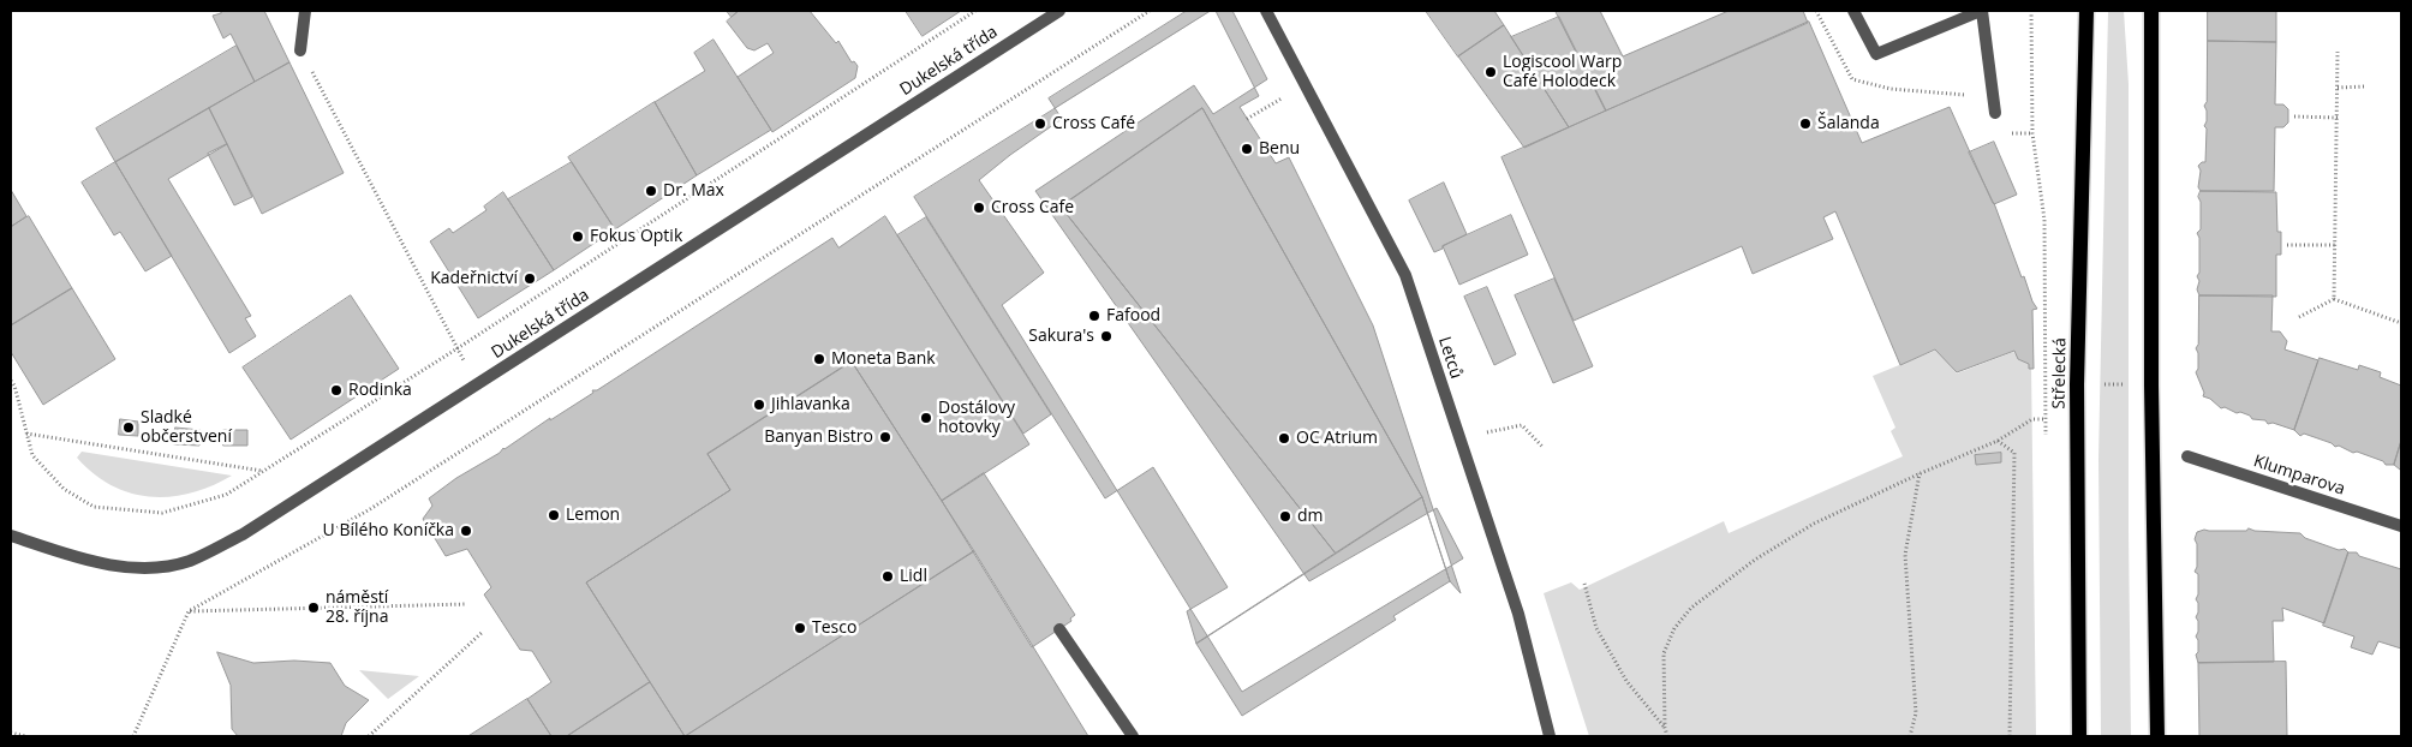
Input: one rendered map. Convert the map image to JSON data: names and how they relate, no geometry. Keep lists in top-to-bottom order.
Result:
{
  "streets": {
    "main road": ["Střelecká"],
    "street": ["Dukelská třída", "Letců", "Klumparova"]
  },
  "places": [
    "Logiscool Warp Café Holodeck",
    "Cross Café",
    "Šalanda",
    "Benu",
    "Dr. Max",
    "Cross Cafe",
    "Fokus Optik",
    "Kadeřnictví",
    "Fafood",
    "Sakura's",
    "Moneta Bank",
    "Rodinka",
    "Jihlavanka",
    "Dostálovy hotovky",
    "Sladké občerstvení",
    "Banyan Bistro",
    "OC Atrium",
    "Lemon",
    "dm",
    "U Bílého Koníčka",
    "Lidl",
    "náměstí 28. října",
    "Tesco"
  ]
}
